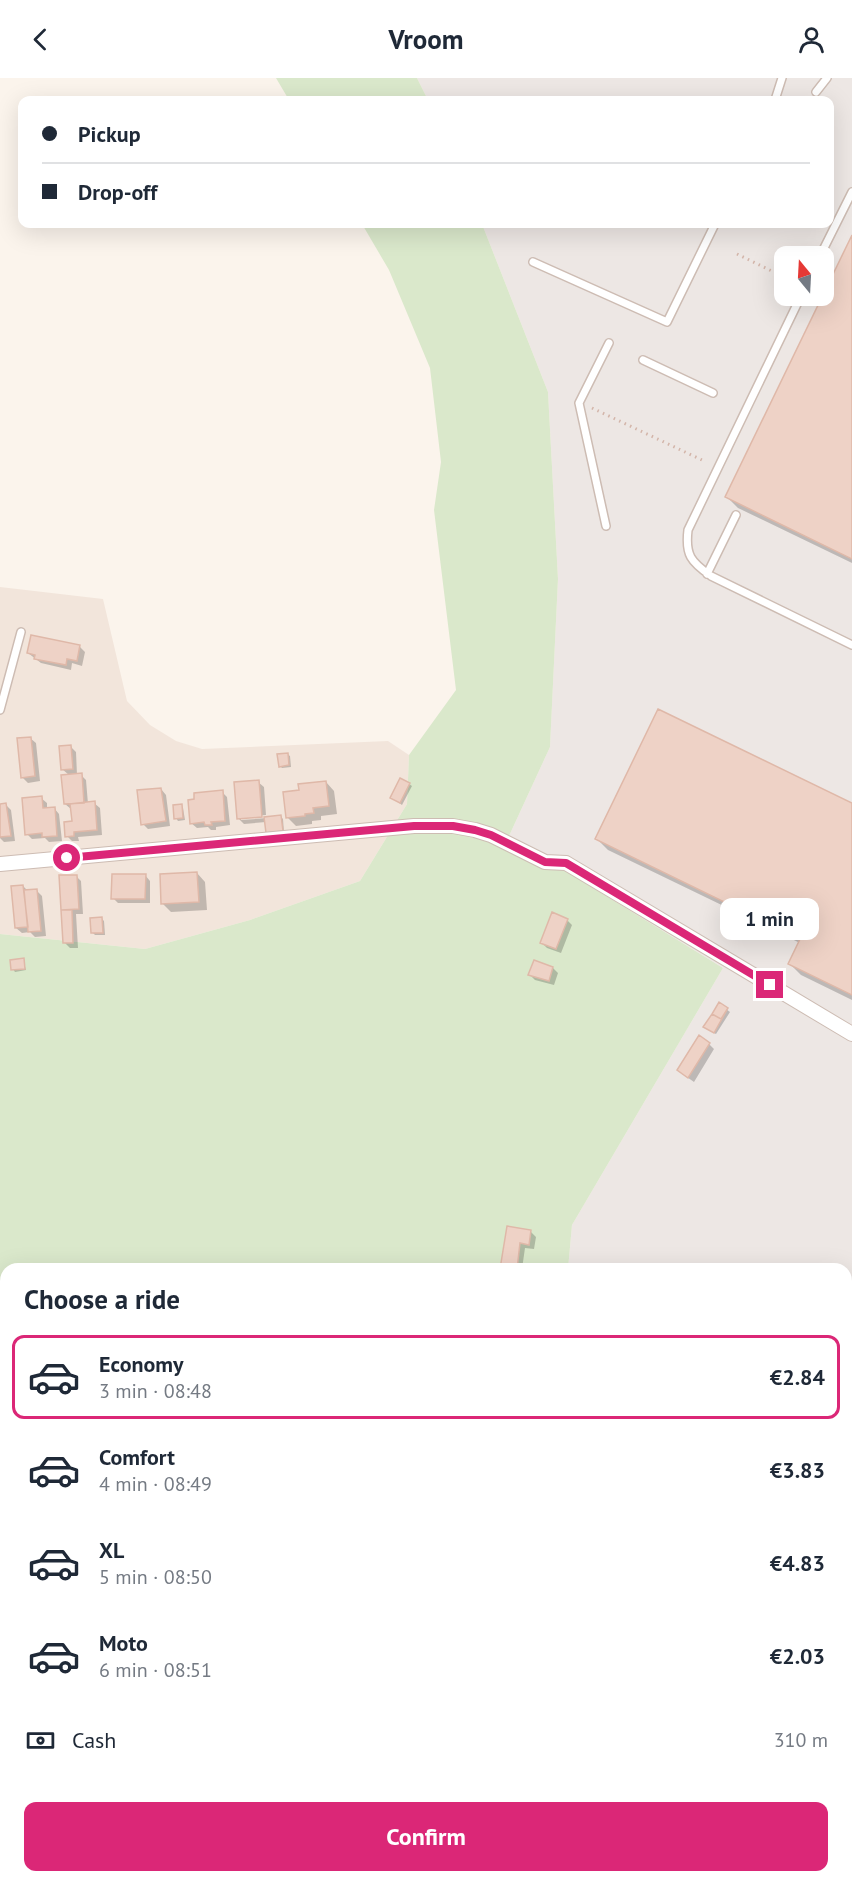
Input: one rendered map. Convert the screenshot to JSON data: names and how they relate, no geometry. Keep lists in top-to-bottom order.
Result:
{
  "north": "top",
  "page": {
    "header": "Vroom",
    "banner": ["Pickup", "Drop-off"],
    "bubble": "1 min",
    "heading": "Choose a ride",
    "list": [
      {
        "name": "Economy",
        "note": "3 min · 08:48",
        "value": "€2.84"
      },
      {
        "name": "Comfort",
        "note": "4 min · 08:49",
        "value": "€3.83"
      },
      {
        "name": "XL",
        "note": "5 min · 08:50",
        "value": "€4.83"
      },
      {
        "name": "Moto",
        "note": "6 min · 08:51",
        "value": "€2.03"
      }
    ],
    "pay": ["Cash", "310 m"],
    "buttons": "Confirm"
  }
}
